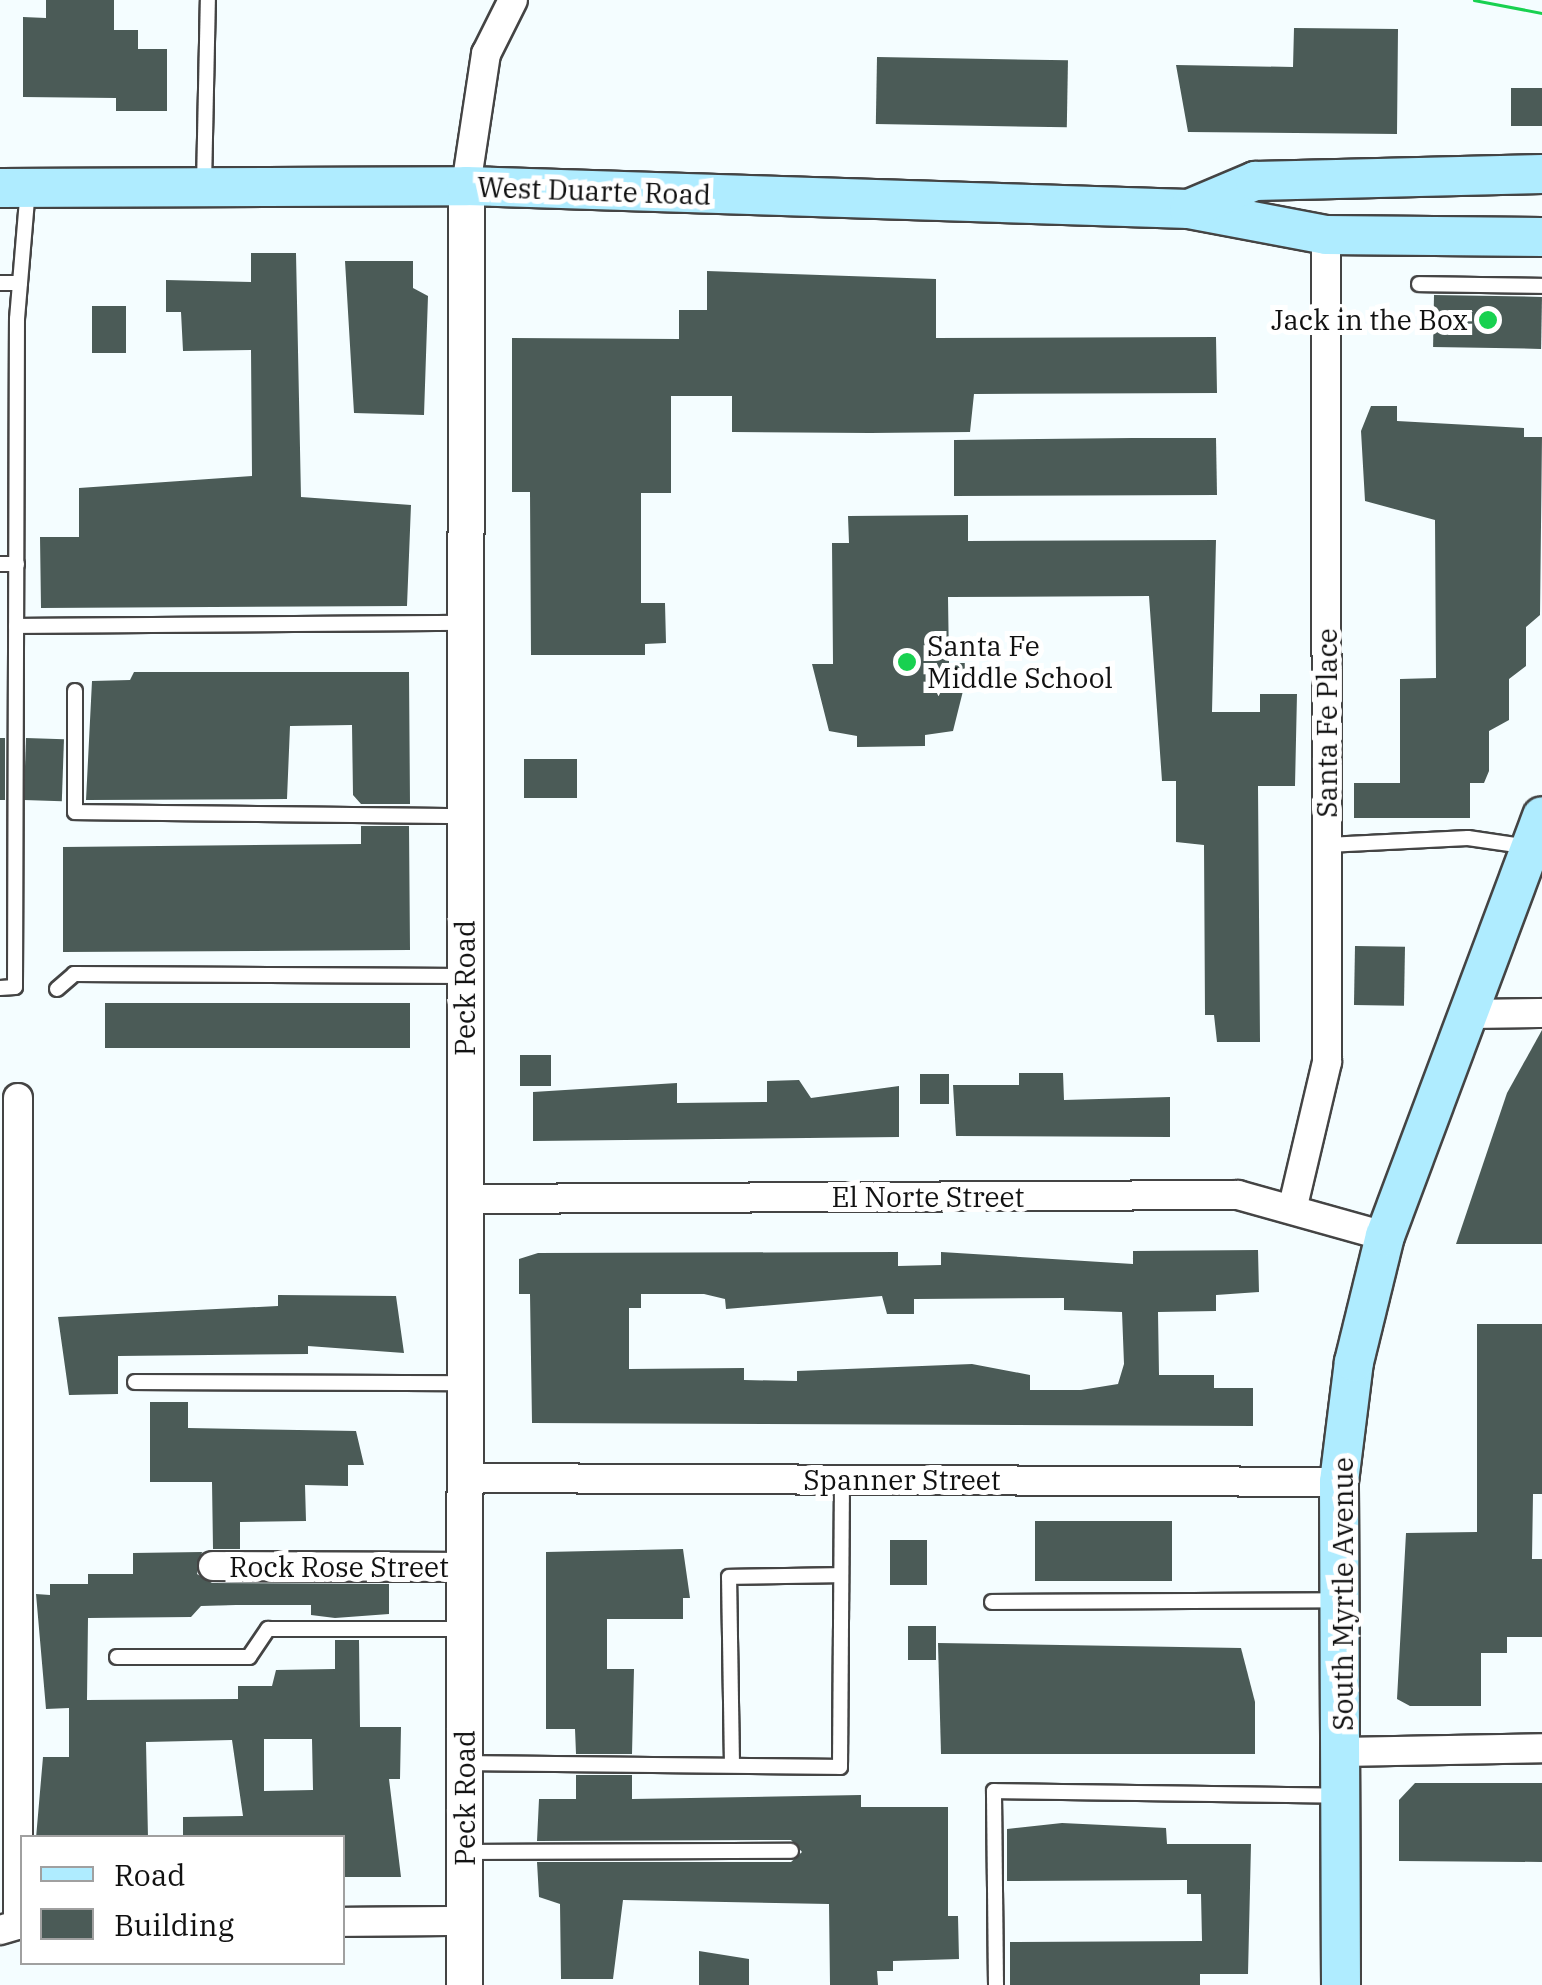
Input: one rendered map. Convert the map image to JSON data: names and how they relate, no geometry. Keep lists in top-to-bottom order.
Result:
{
  "streets": {
    "main road": ["West Duarte Road", "South Myrtle Avenue"],
    "street": [
      "Santa Fe Place",
      "Peck Road",
      "El Norte Street",
      "Spanner Street",
      "Rock Rose Street"
    ]
  },
  "crossings": [
    ["West Duarte Road", "Santa Fe Place"],
    ["West Duarte Road", "Peck Road"],
    ["Santa Fe Place", "El Norte Street"],
    ["Peck Road", "El Norte Street"],
    ["Peck Road", "Spanner Street"],
    ["Peck Road", "Rock Rose Street"],
    ["El Norte Street", "South Myrtle Avenue"],
    ["Spanner Street", "South Myrtle Avenue"]
  ],
  "places": ["Jack in the Box", "Santa Fe Middle School"],
  "legend": ["Road", "Building"]
}
